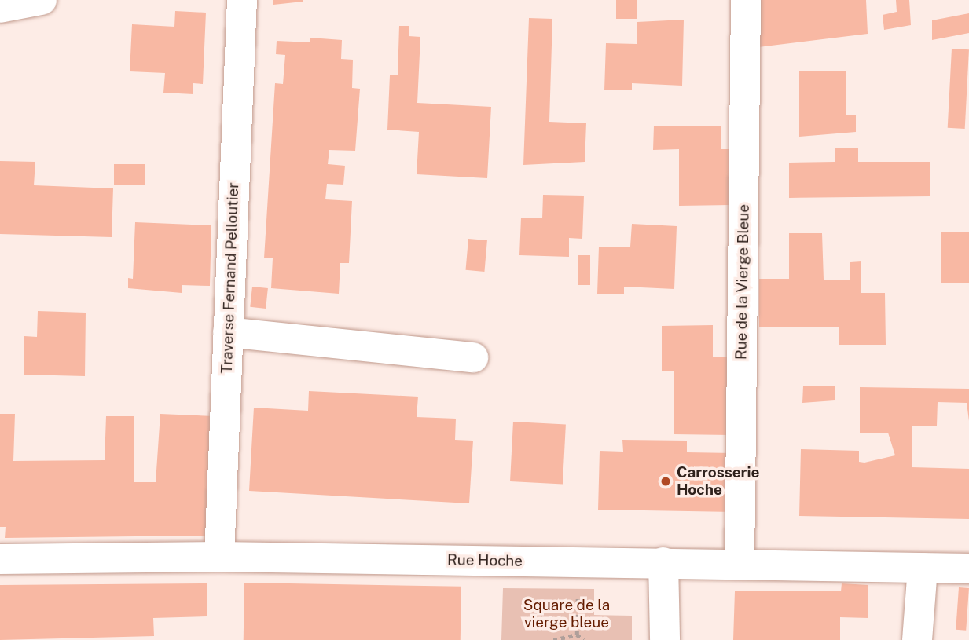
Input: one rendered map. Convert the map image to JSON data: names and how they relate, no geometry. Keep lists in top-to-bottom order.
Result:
{
  "streets": {
    "street": ["Traverse Fernand Pelloutier", "Rue de la Vierge Bleue", "Rue Hoche"]
  },
  "crossings": [
    ["Traverse Fernand Pelloutier", "Rue Hoche"],
    ["Rue de la Vierge Bleue", "Rue Hoche"]
  ],
  "parks": ["Square de la vierge bleue"],
  "places": ["Carrosserie Hoche"]
}
